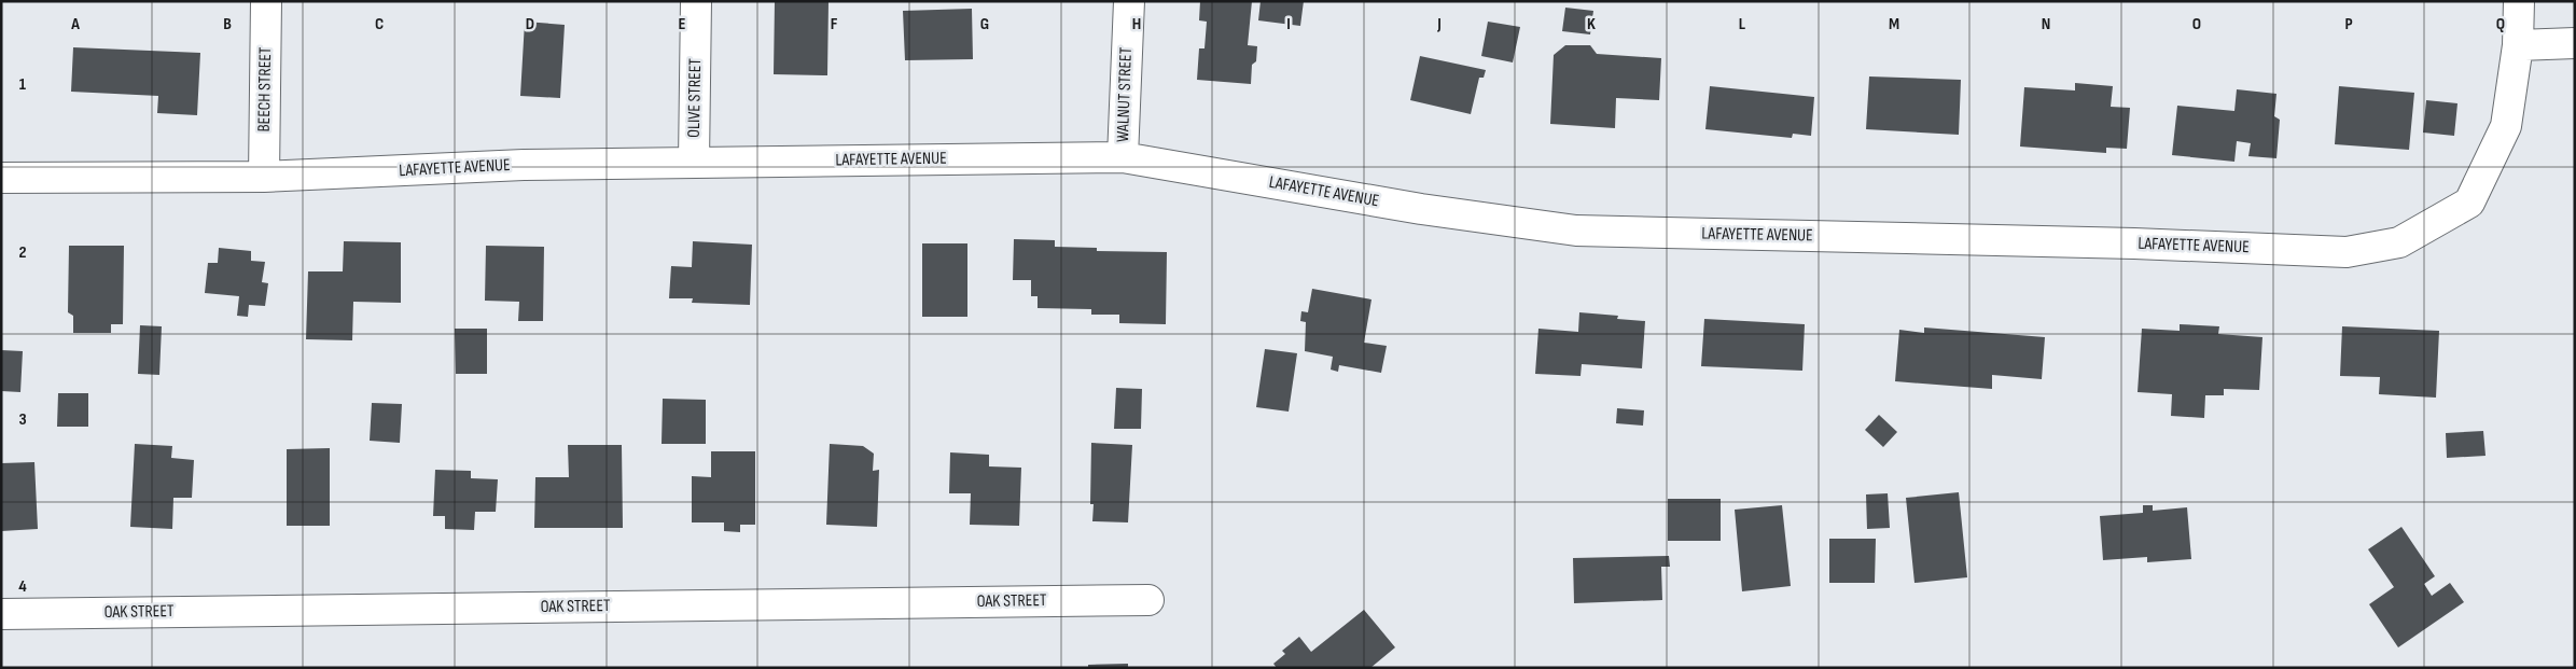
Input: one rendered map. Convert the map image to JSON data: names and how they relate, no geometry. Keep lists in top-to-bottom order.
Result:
{
  "streets": {
    "street": [
      "BEECH STREET",
      "WALNUT STREET",
      "OLIVE STREET",
      "LAFAYETTE AVENUE",
      "OAK STREET"
    ]
  },
  "crossings": [
    ["BEECH STREET", "LAFAYETTE AVENUE"],
    ["WALNUT STREET", "LAFAYETTE AVENUE"],
    ["OLIVE STREET", "LAFAYETTE AVENUE"]
  ],
  "grid": {
    "columns": [
      "A",
      "B",
      "C",
      "D",
      "E",
      "F",
      "G",
      "H",
      "I",
      "J",
      "K",
      "L",
      "M",
      "N",
      "O",
      "P",
      "Q"
    ],
    "rows": [
      "1",
      "2",
      "3",
      "4"
    ]
  }
}
